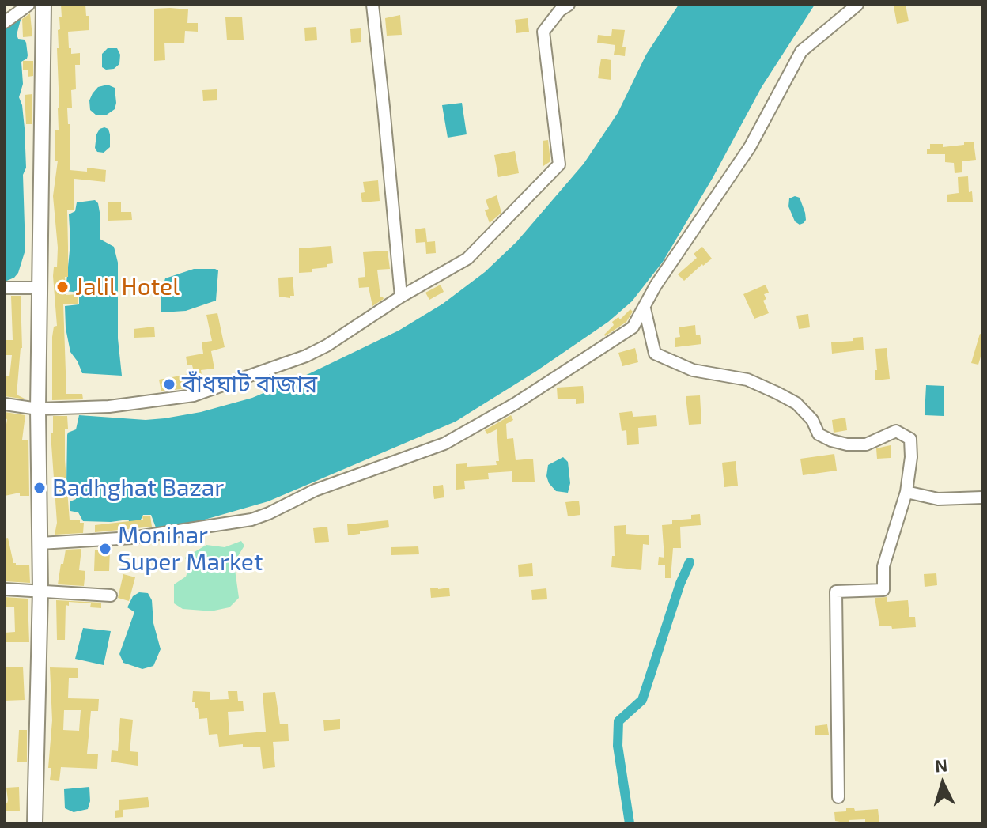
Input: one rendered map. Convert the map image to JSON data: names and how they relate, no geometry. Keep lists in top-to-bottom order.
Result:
{
  "places": [
    "Jalil Hotel",
    "বাঁধঘাট বাজার",
    "Badhghat Bazar",
    "Monihar Super Market"
  ],
  "north": "top"
}
